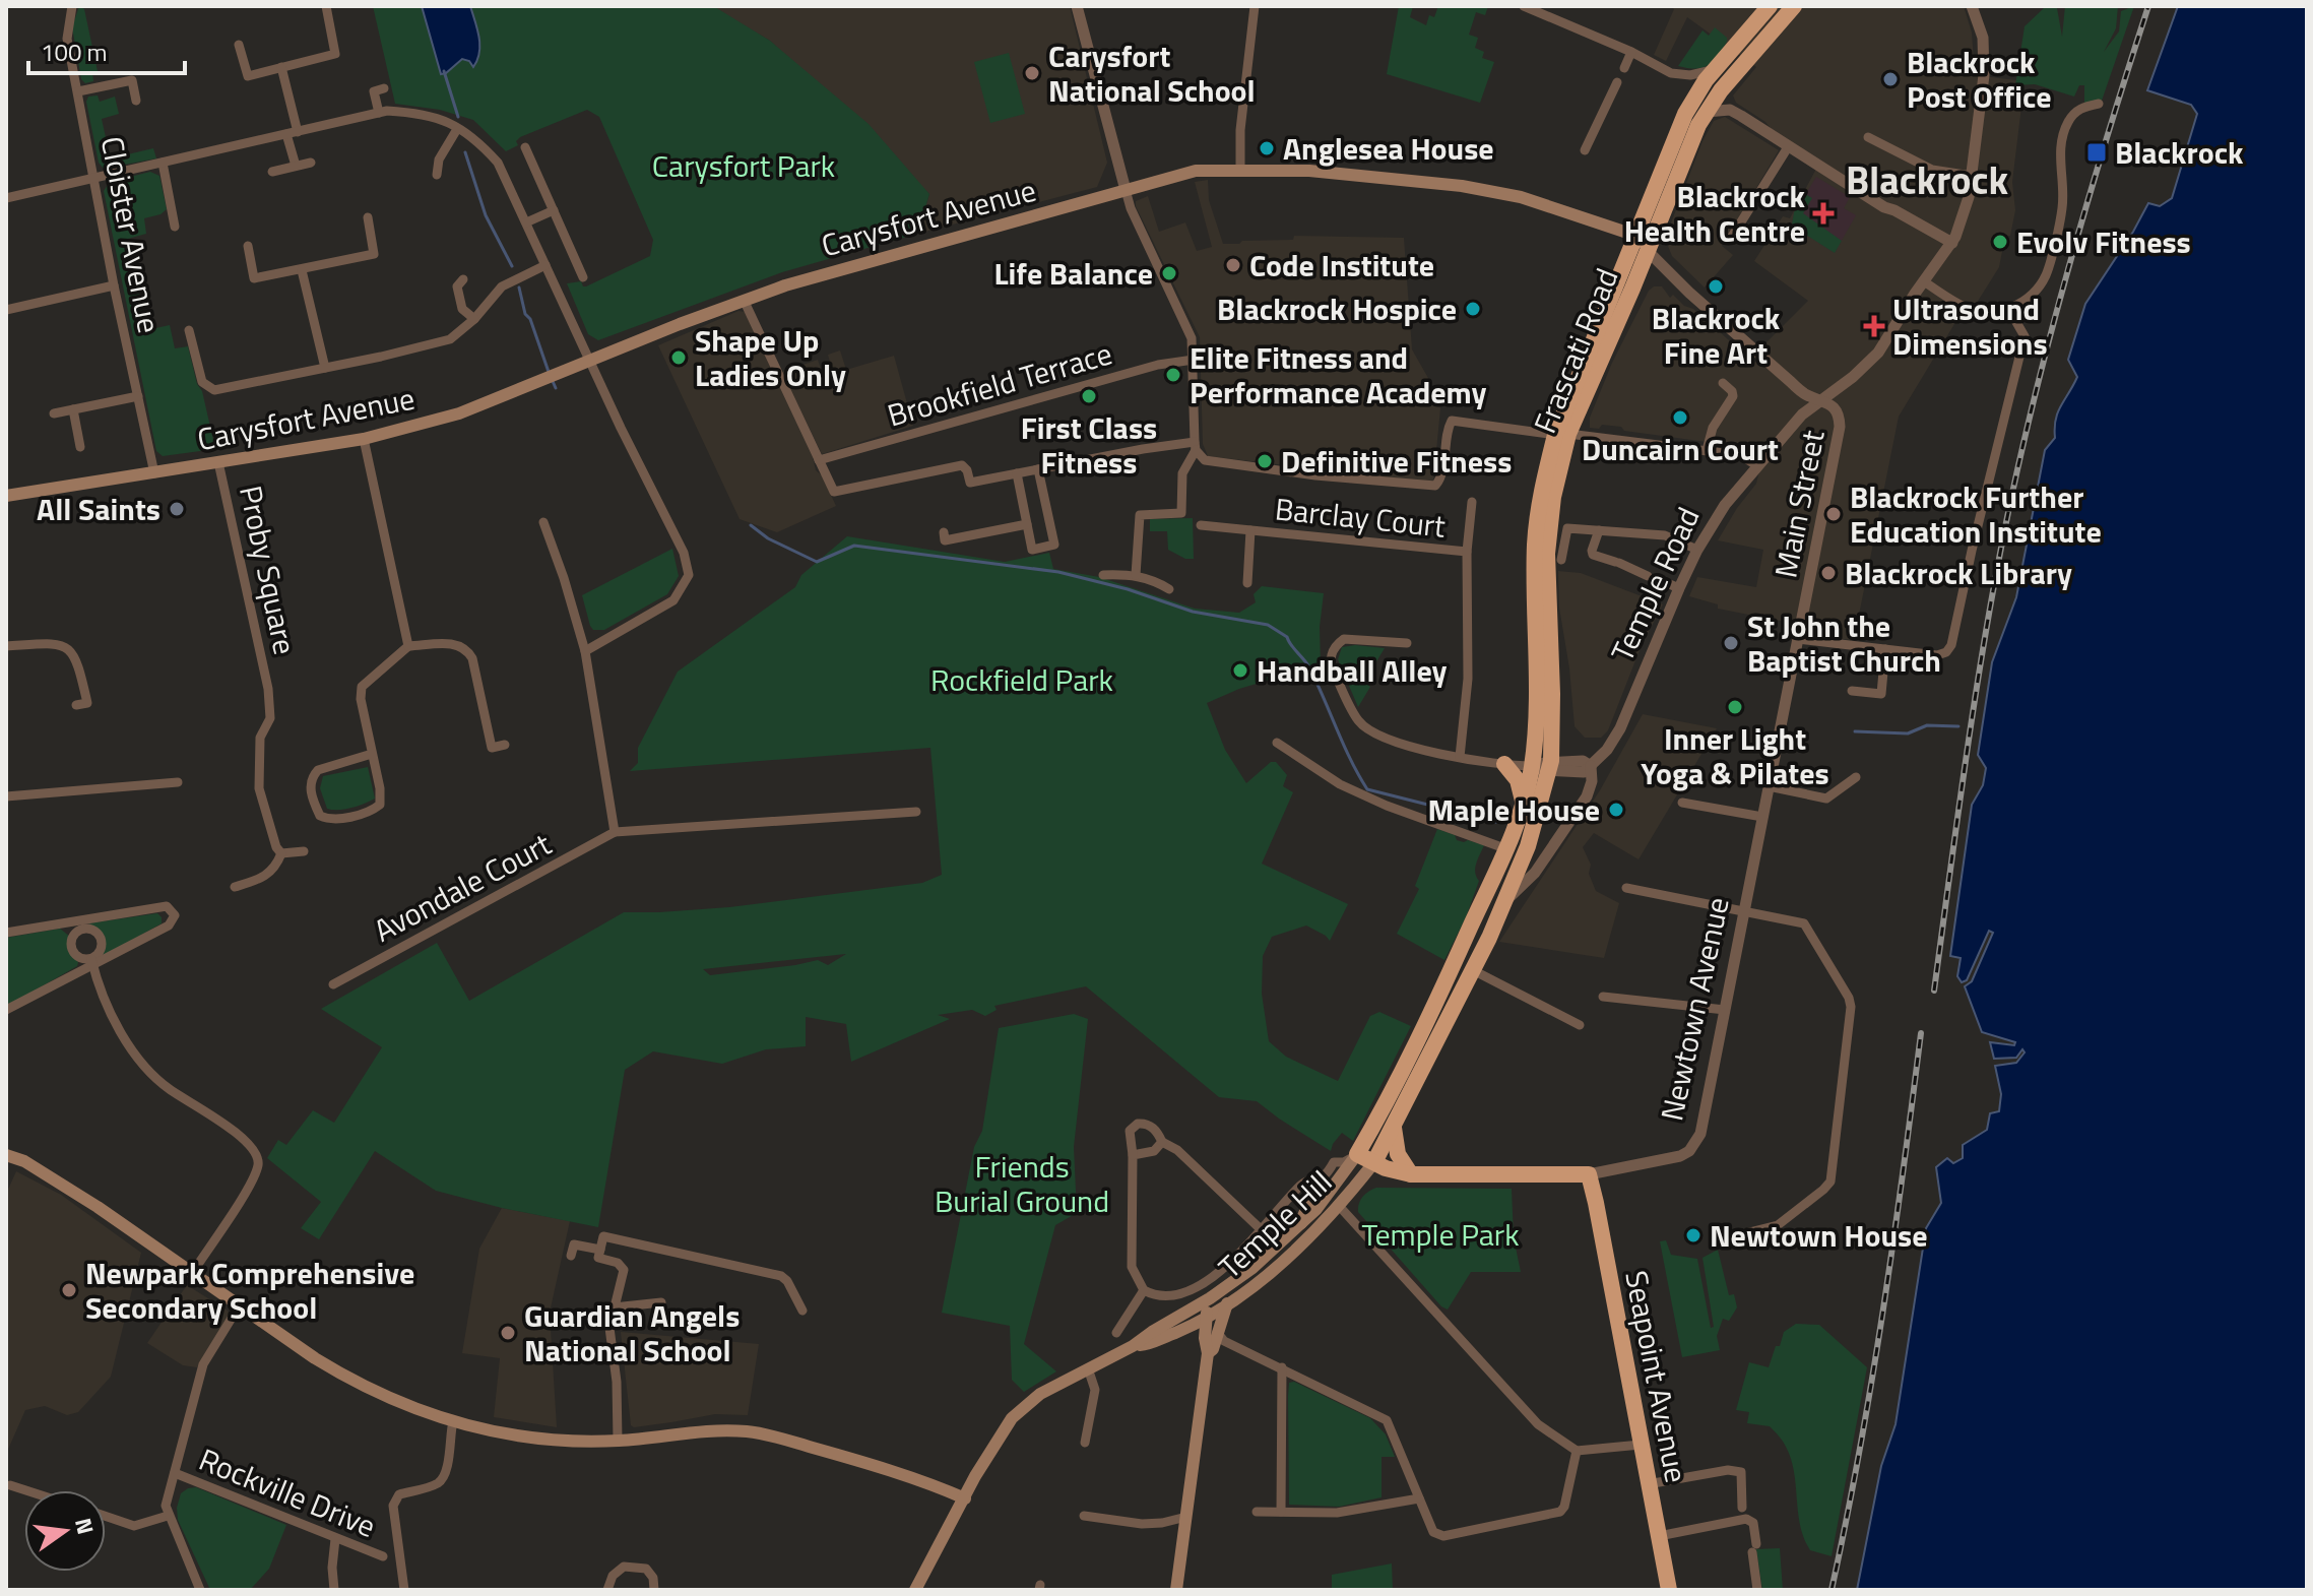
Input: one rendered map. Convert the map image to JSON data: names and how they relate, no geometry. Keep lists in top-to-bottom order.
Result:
{
  "streets": {
    "highway": [
      "Frascati Road",
      "Temple Road",
      "Newtown Avenue",
      "Seapoint Avenue"
    ],
    "main road": ["Carysfort Avenue", "Temple Hill"],
    "street": [
      "Cloister Avenue",
      "Brookfield Terrace",
      "Main Street",
      "Barclay Court",
      "Proby Square",
      "Avondale Court",
      "Rockville Drive"
    ]
  },
  "crossings": [
    ["Carysfort Avenue", "Cloister Avenue"],
    ["Carysfort Avenue", "Frascati Road"],
    ["Carysfort Avenue", "Proby Square"],
    ["Frascati Road", "Temple Road"],
    ["Main Street", "Temple Road"],
    ["Main Street", "Newtown Avenue"],
    ["Temple Road", "Newtown Avenue"],
    ["Temple Road", "Temple Hill"],
    ["Newtown Avenue", "Temple Hill"],
    ["Newtown Avenue", "Seapoint Avenue"]
  ],
  "districts": ["Blackrock"],
  "parks": [
    "Carysfort Park",
    "Rockfield Park",
    "Friends Burial Ground",
    "Temple Park"
  ],
  "places": {
    "other": [
      "Carysfort National School",
      "Blackrock Post Office",
      "Anglesea House",
      "Evolv Fitness",
      "Code Institute",
      "Life Balance",
      "Blackrock Fine Art",
      "Blackrock Hospice",
      "Shape Up Ladies Only",
      "Elite Fitness and Performance Academy",
      "First Class Fitness",
      "Duncairn Court",
      "Definitive Fitness",
      "All Saints",
      "Blackrock Further Education Institute",
      "Blackrock Library",
      "St John the Baptist Church",
      "Handball Alley",
      "Inner Light Yoga & Pilates",
      "Maple House",
      "Newtown House",
      "Newpark Comprehensive Secondary School",
      "Guardian Angels National School"
    ],
    "transit": ["Blackrock"],
    "health": ["Blackrock Health Centre", "Ultrasound Dimensions"]
  },
  "scale_bar": "100 m",
  "north": "right"
}
